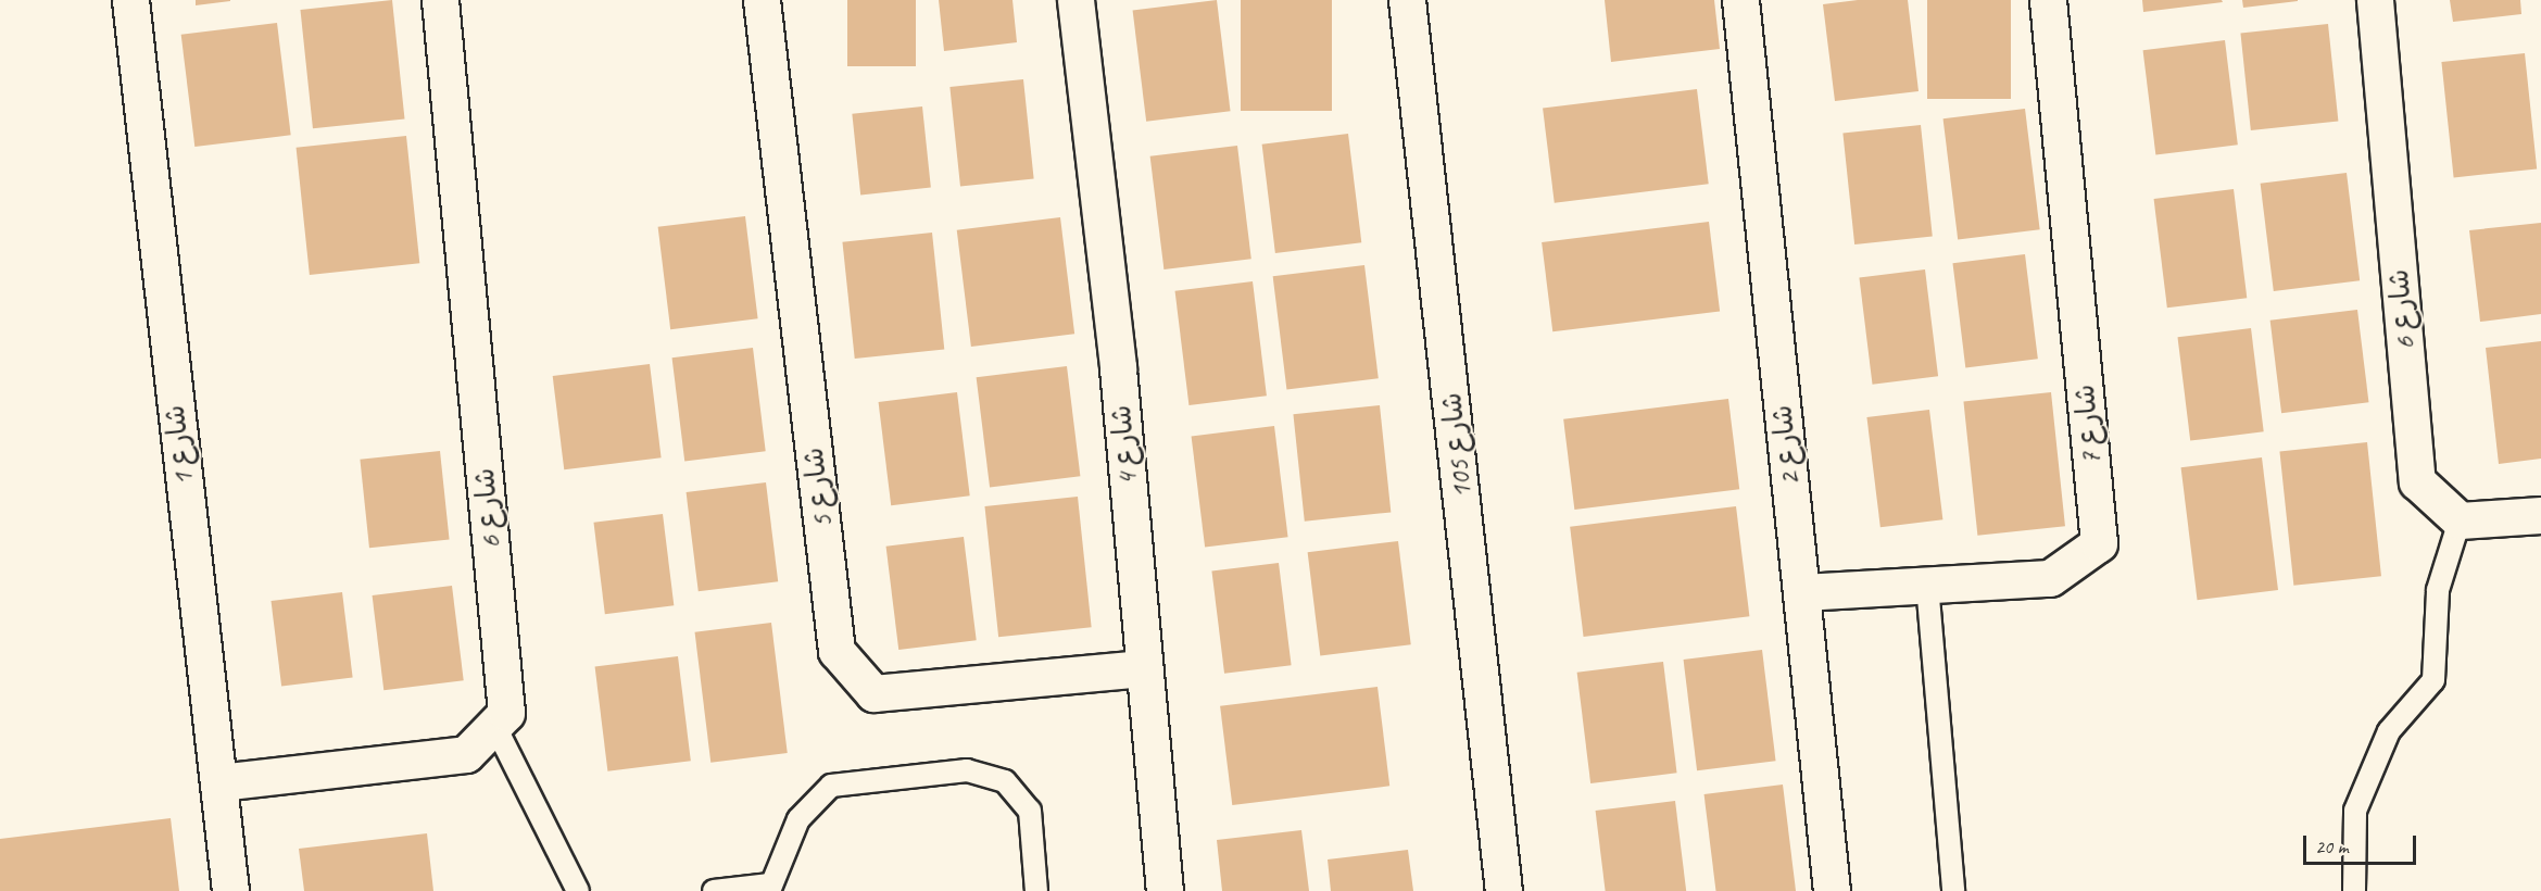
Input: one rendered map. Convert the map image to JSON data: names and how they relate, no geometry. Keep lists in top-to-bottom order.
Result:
{
  "streets": {
    "street": [
      "شارع 6",
      "شارع 7",
      "شارع 1",
      "شارع 4",
      "شارع 105",
      "شارع 2",
      "شارع 5"
    ]
  },
  "crossings": [
    ["شارع 6", "شارع 1"],
    ["شارع 7", "شارع 2"],
    ["شارع 4", "شارع 5"]
  ],
  "scale_bar": "20 m"
}
